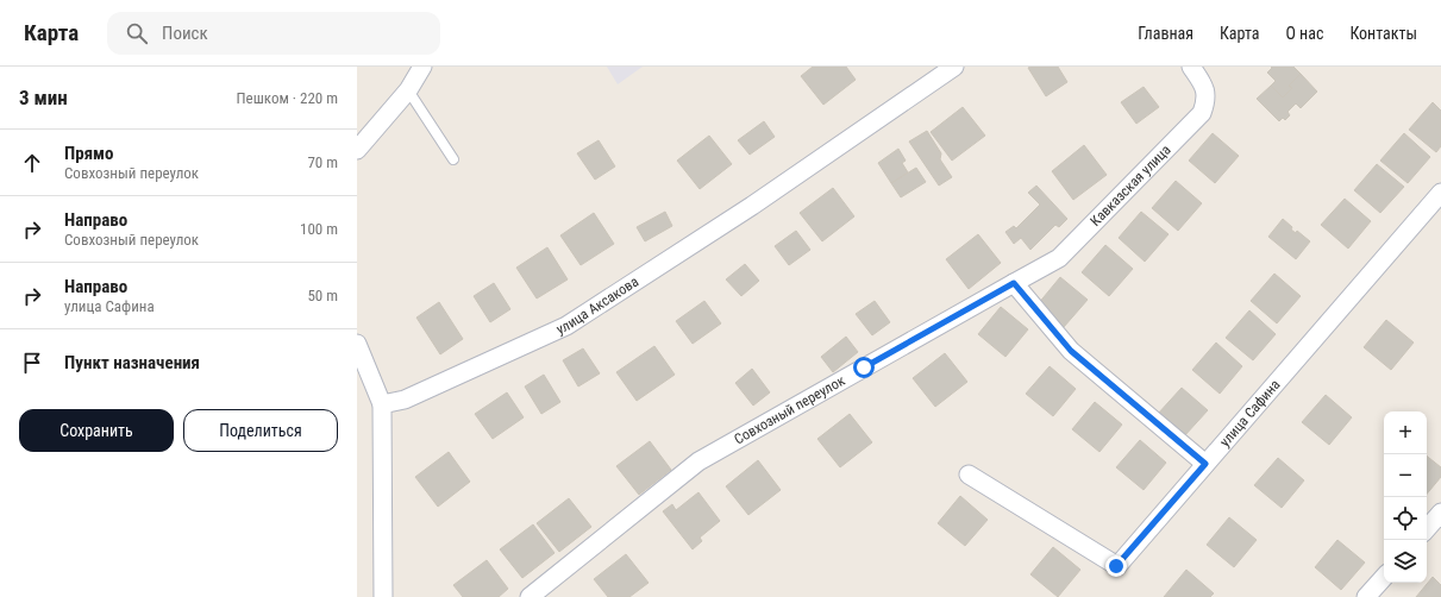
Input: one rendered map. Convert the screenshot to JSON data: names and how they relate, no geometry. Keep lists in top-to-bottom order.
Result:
{
  "streets": {
    "street": [
      "Кавказская улица",
      "улица Аксакова",
      "Совхозный переулок",
      "улица Сафина"
    ]
  },
  "crossings": [
    ["Кавказская улица", "Совхозный переулок"]
  ],
  "page": {
    "header": "Карта",
    "search": "Поиск",
    "nav": [
      "Главная",
      "Карта",
      "О нас",
      "Контакты"
    ],
    "heading": ["3 мин", "Пешком · 220 m"],
    "list": [
      ["Прямо", "Совхозный переулок", "70 m"],
      ["Направо", "Совхозный переулок", "100 m"],
      ["Направо", "улица Сафина", "50 m"],
      "Пункт назначения"
    ],
    "buttons": ["Сохранить", "Поделиться"],
    "map_buttons": ["+", "−"]
  }
}
